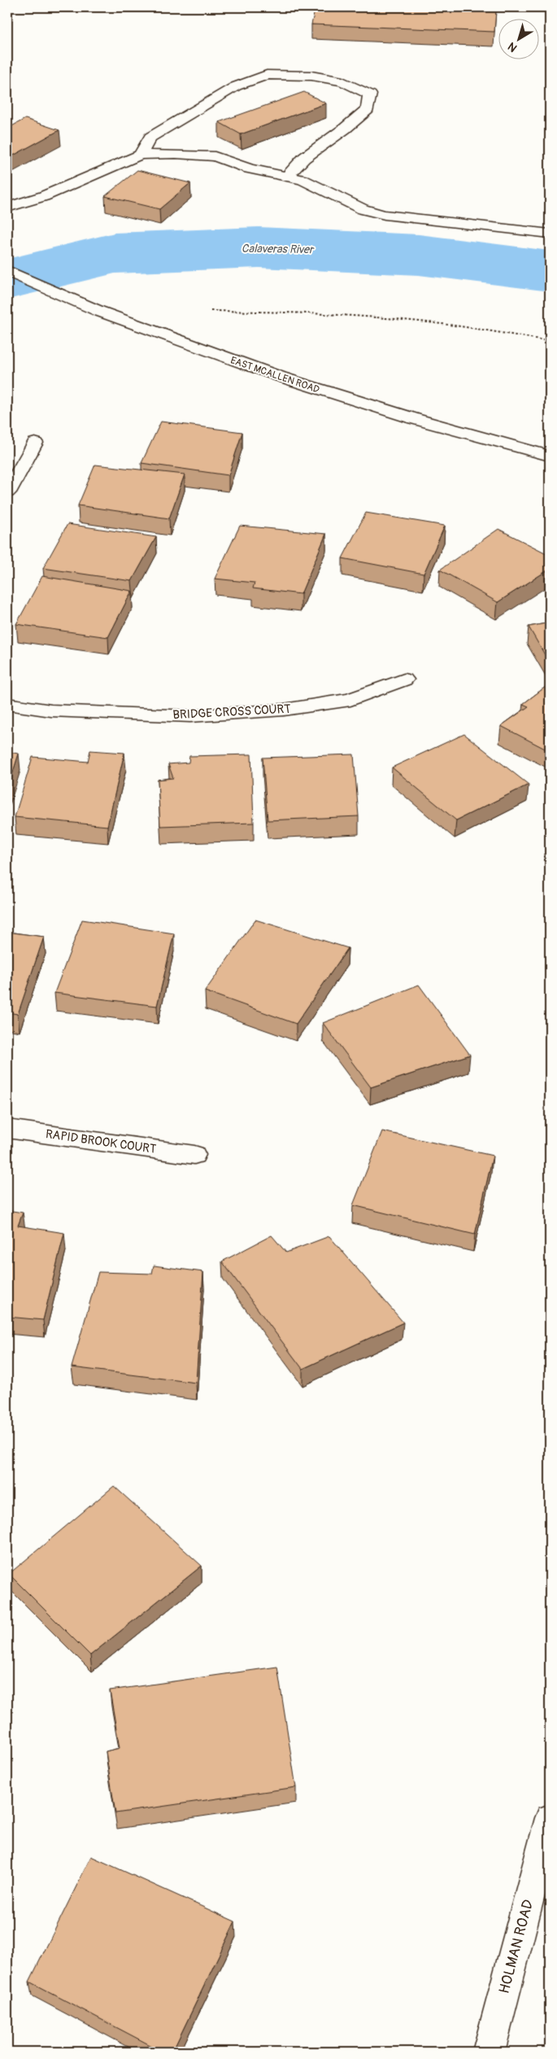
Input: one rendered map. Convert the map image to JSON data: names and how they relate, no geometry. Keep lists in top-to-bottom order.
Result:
{
  "streets": {
    "street": [
      "EAST MCALLEN ROAD",
      "BRIDGE CROSS COURT",
      "RAPID BROOK COURT",
      "HOLMAN ROAD"
    ]
  },
  "water": ["Calaveras River"],
  "north": "bottom left"
}
